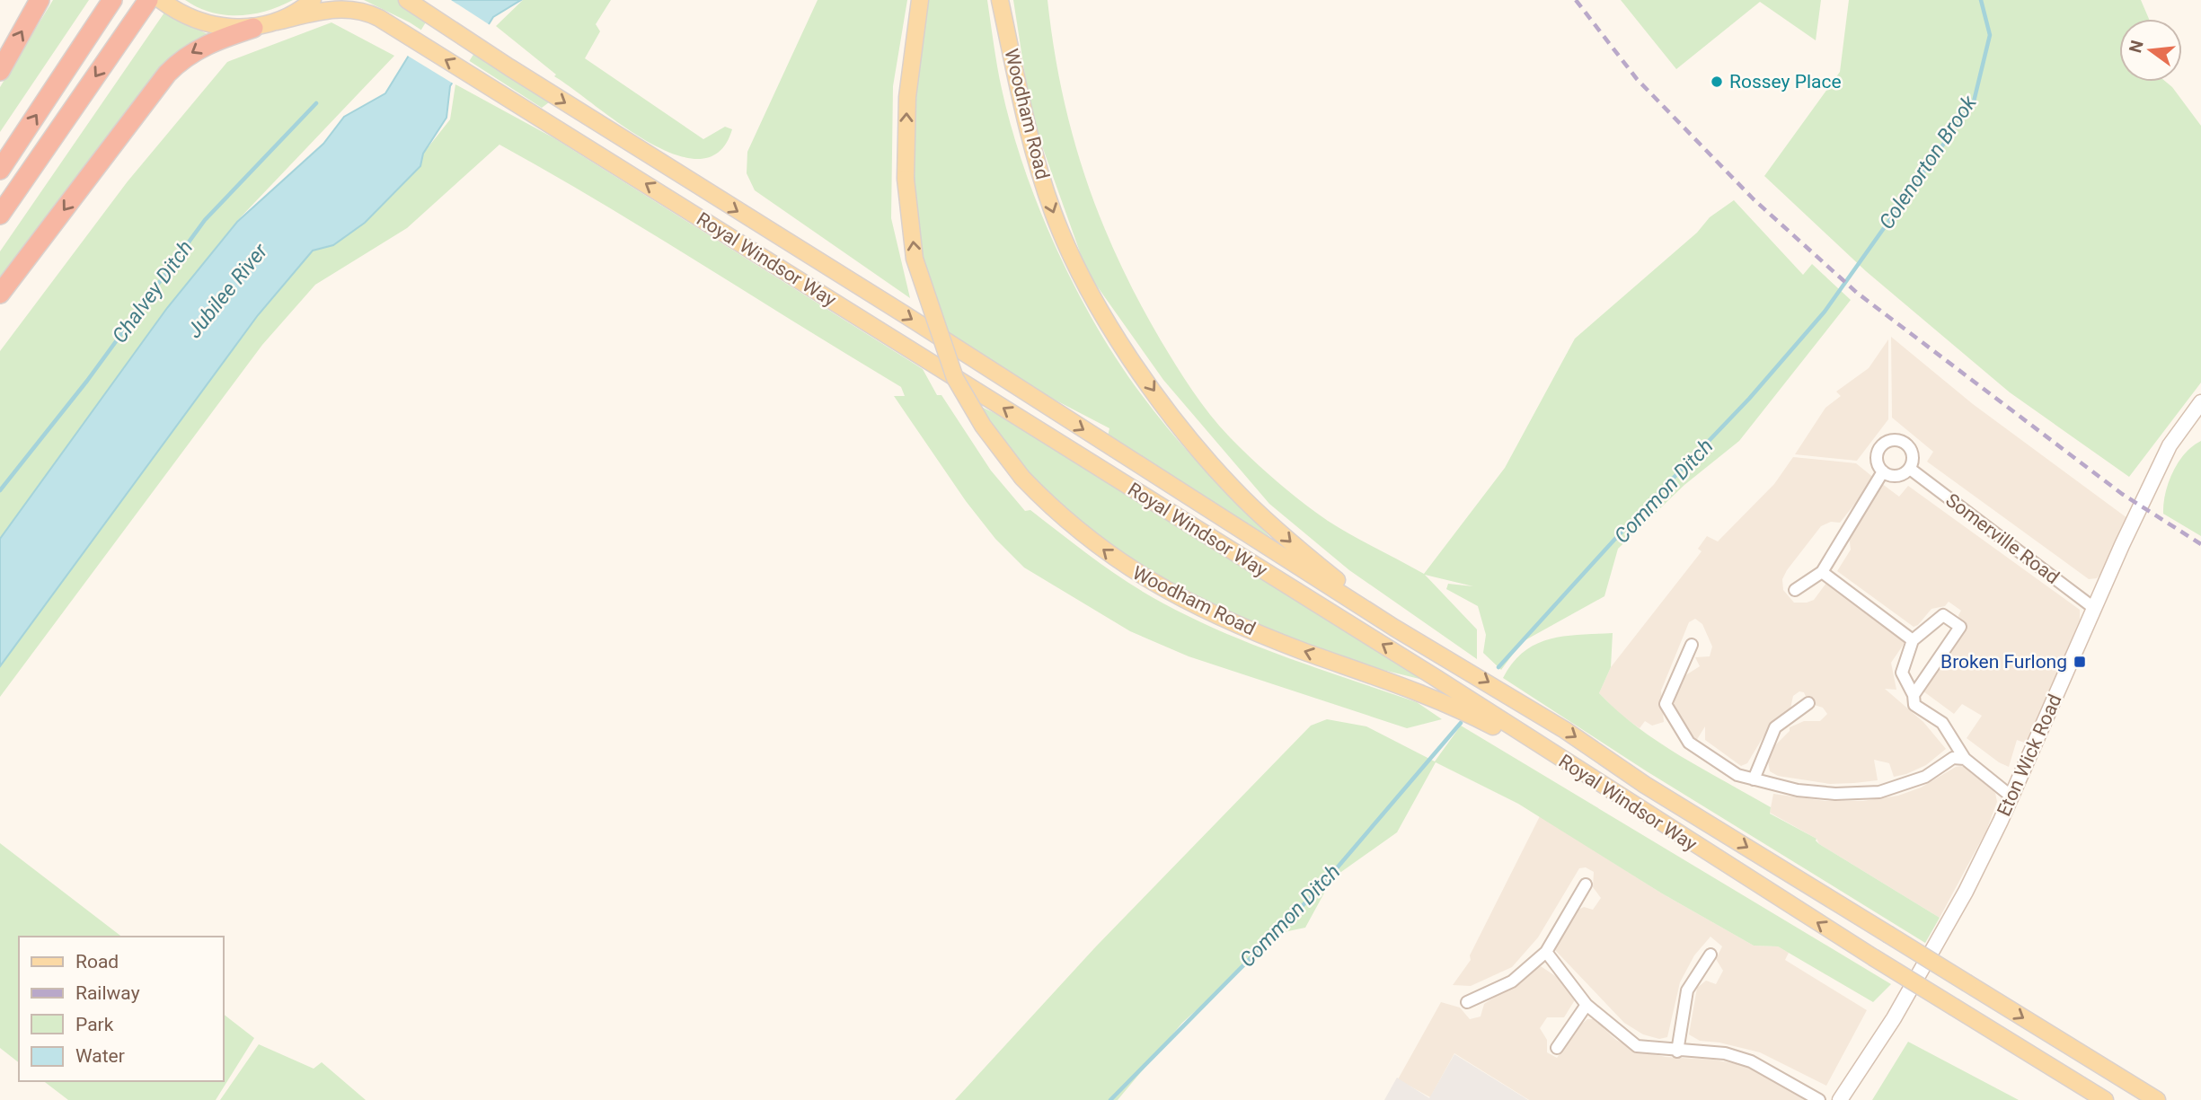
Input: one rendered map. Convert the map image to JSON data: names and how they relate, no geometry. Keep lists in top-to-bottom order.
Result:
{
  "streets": {
    "main road": ["Woodham Road", "Royal Windsor Way", "Eton Wick Road"],
    "street": ["Somerville Road"]
  },
  "crossings": [
    ["Woodham Road", "Royal Windsor Way"],
    ["Somerville Road", "Eton Wick Road"]
  ],
  "water": [
    "Colenorton Brook",
    "Jubilee River",
    "Chalvey Ditch",
    "Common Ditch"
  ],
  "places": {
    "other": ["Rossey Place"],
    "transit": ["Broken Furlong"]
  },
  "legend": [
    "Road",
    "Railway",
    "Park",
    "Water"
  ],
  "north": "left"
}
